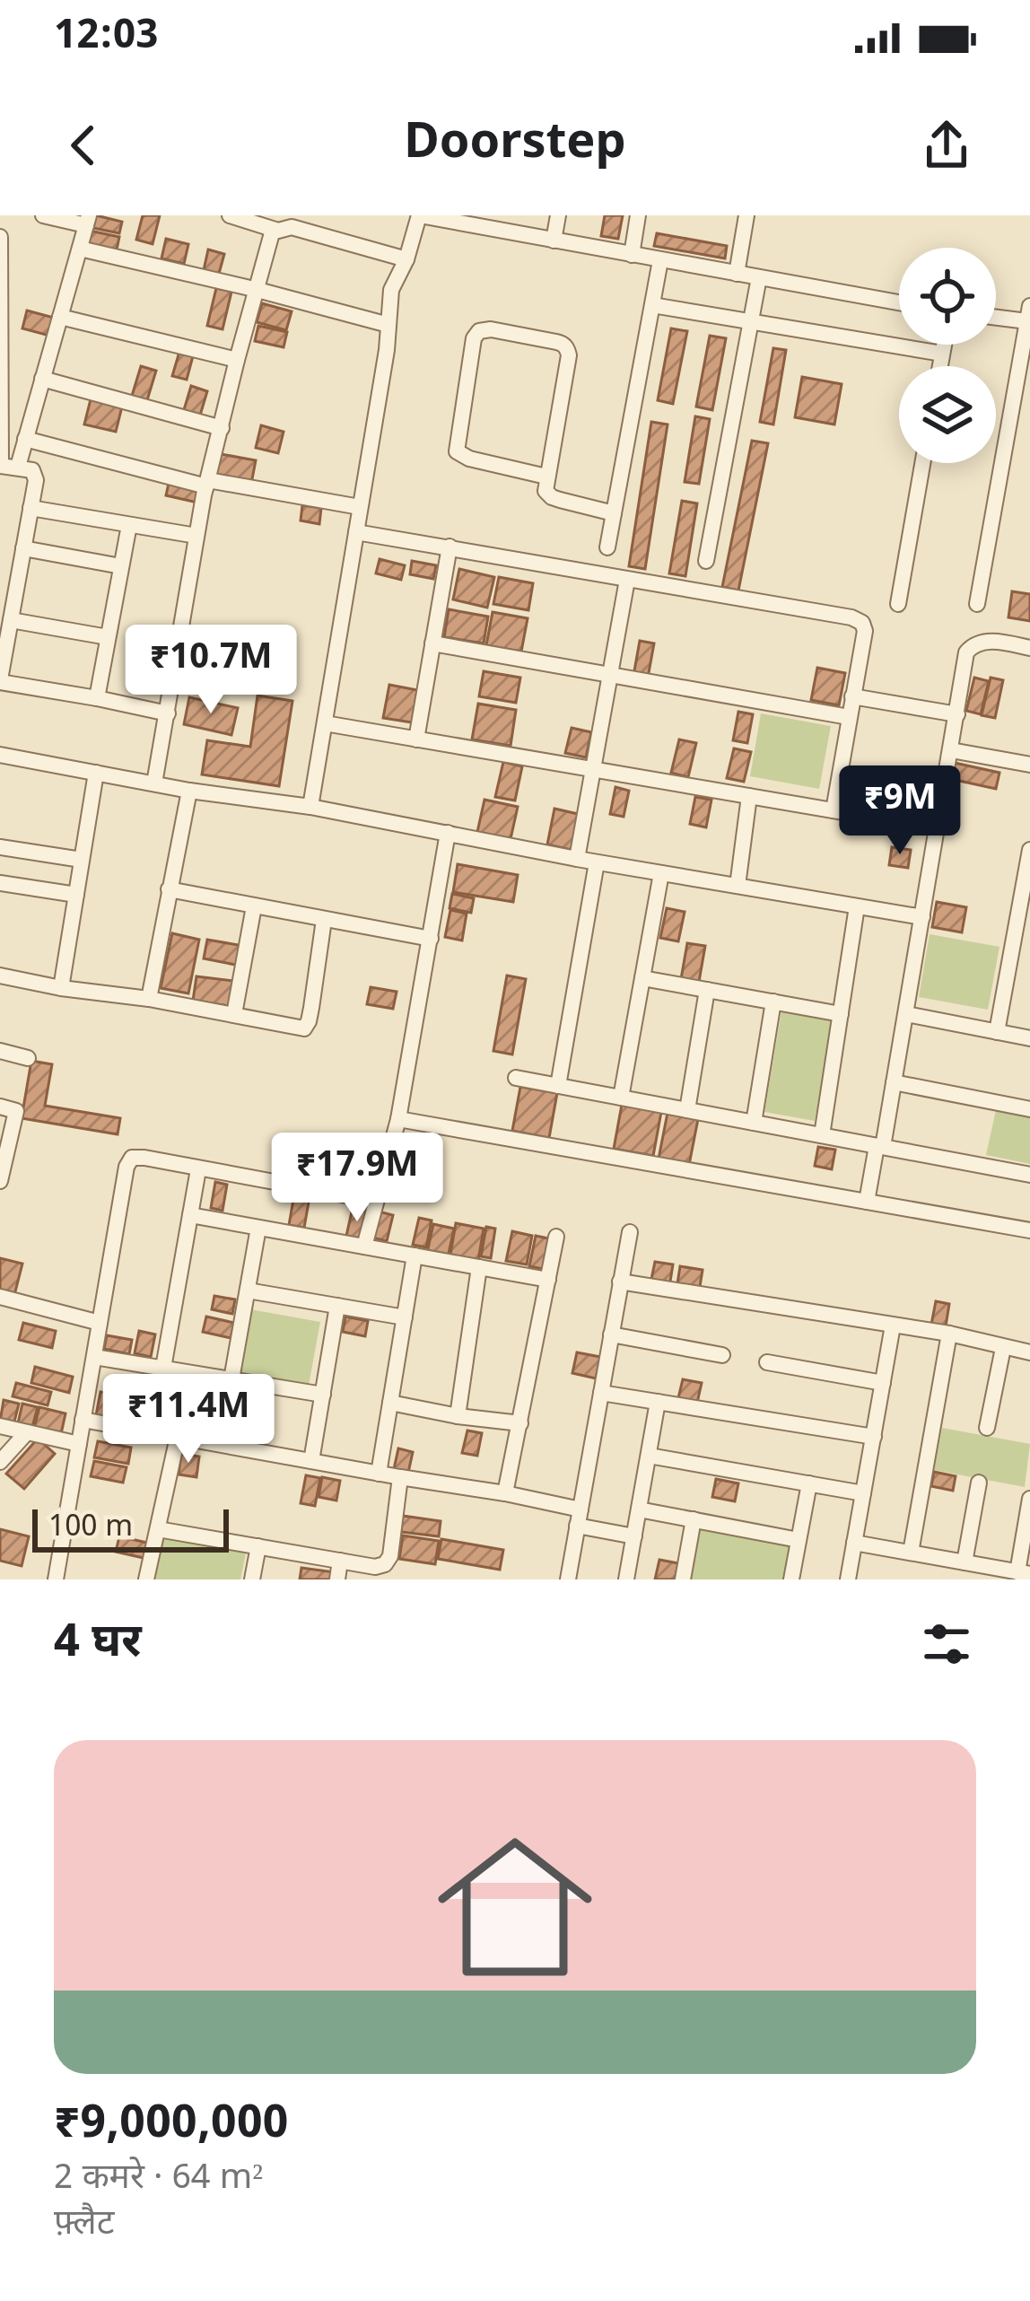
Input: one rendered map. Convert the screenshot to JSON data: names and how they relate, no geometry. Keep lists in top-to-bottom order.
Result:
{
  "scale_bar": "100 m",
  "page": {
    "status": "12:03",
    "header": "Doorstep",
    "price": [
      "₹10.7M",
      "₹9M",
      "₹17.9M",
      "₹11.4M"
    ],
    "scale": "100 m",
    "heading": "4 घर",
    "list": [
      {
        "name": "₹9,000,000",
        "note": "2 कमरे · 64 m² · फ़्लैट"
      }
    ]
  }
}
